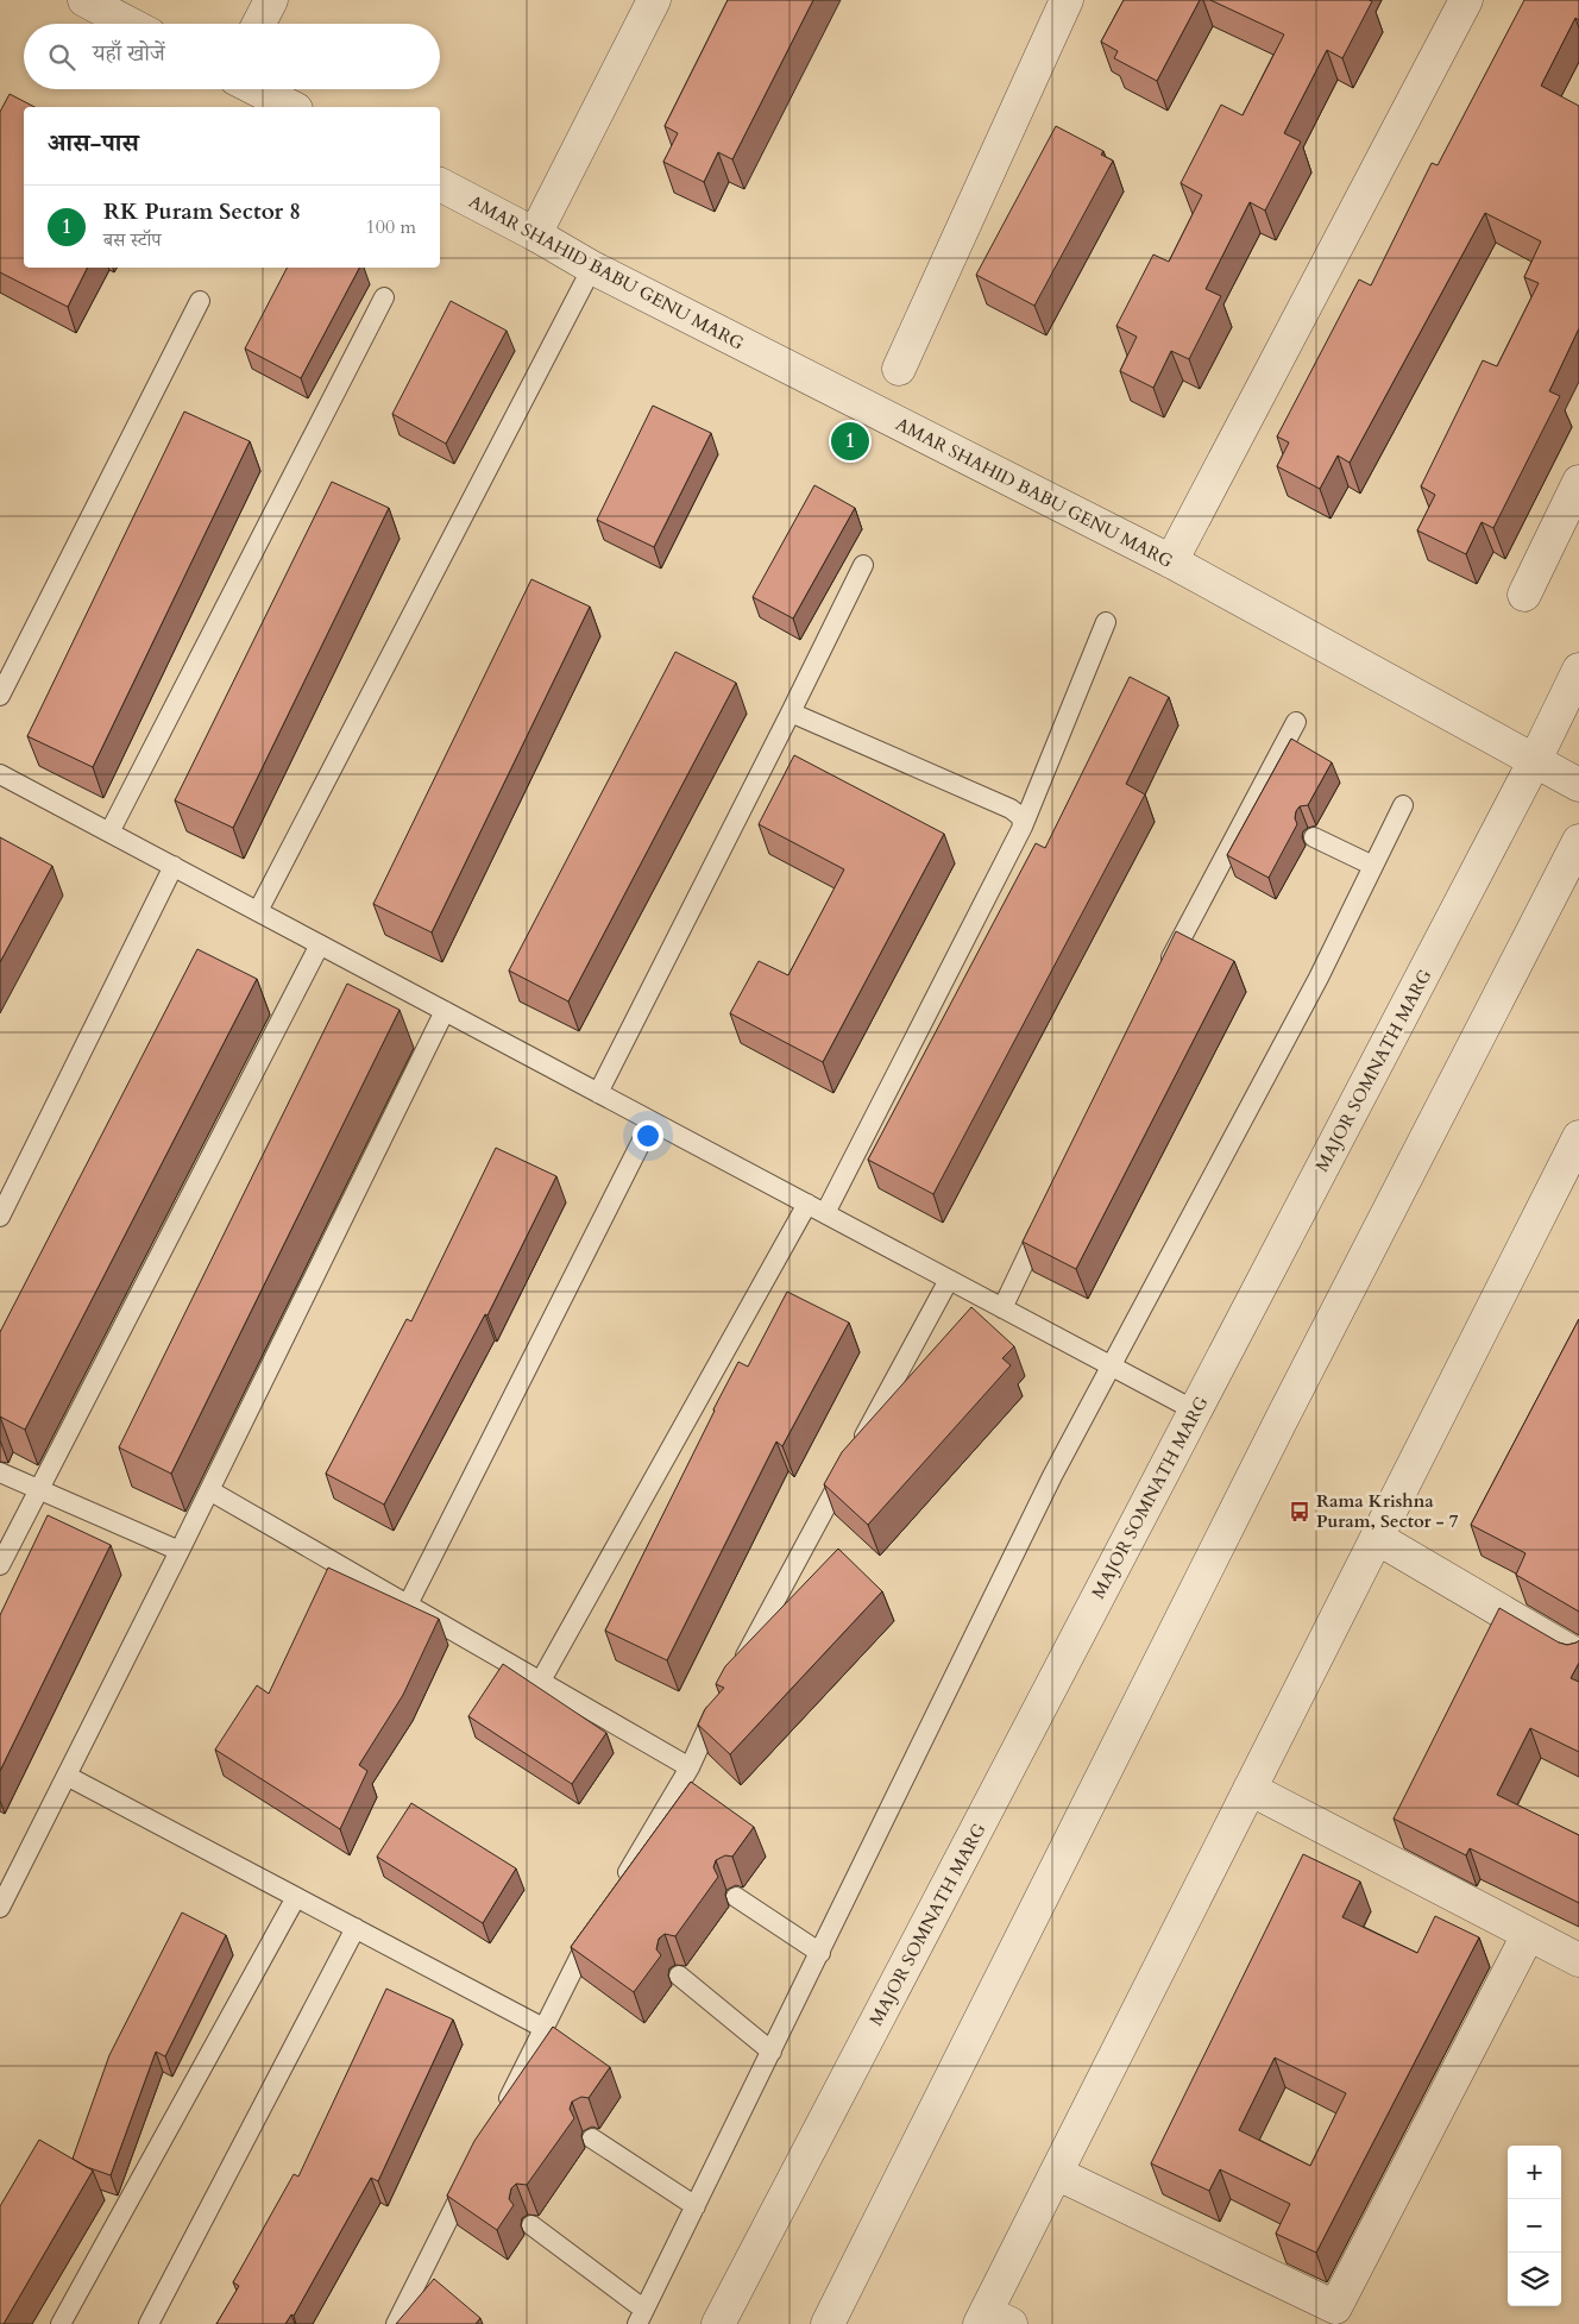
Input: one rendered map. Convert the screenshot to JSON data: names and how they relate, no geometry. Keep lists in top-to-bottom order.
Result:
{
  "streets": {
    "street": ["AMAR SHAHID BABU GENU MARG", "MAJOR SOMNATH MARG"]
  },
  "crossings": [
    ["AMAR SHAHID BABU GENU MARG", "MAJOR SOMNATH MARG"]
  ],
  "places": {
    "bus stop": ["Rama Krishna Puram, Sector - 7"]
  },
  "page": {
    "search": "यहाँ खोजें",
    "heading": "आस-पास",
    "list": [
      {
        "mark": "1",
        "name": "RK Puram Sector 8",
        "note": "बस स्टॉप",
        "value": "100 m"
      }
    ],
    "pins": "1",
    "map_buttons": ["+", "−"]
  }
}
